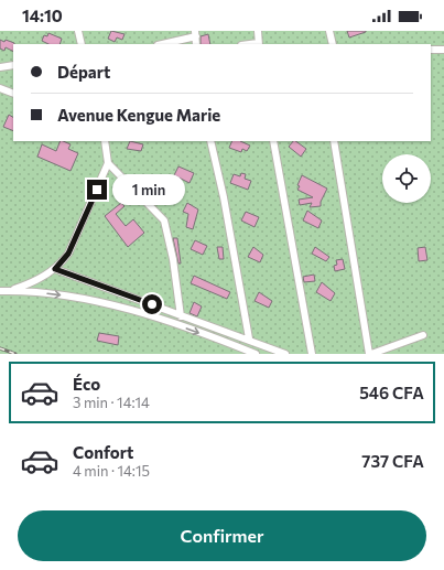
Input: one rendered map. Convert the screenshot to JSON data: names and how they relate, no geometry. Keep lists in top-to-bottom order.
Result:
{
  "page": {
    "status": "14:10",
    "banner": ["Départ", "Avenue Kengue Marie"],
    "bubble": "1 min",
    "list": [
      {
        "name": "Éco",
        "note": "3 min · 14:14",
        "value": "546 CFA"
      },
      {
        "name": "Confort",
        "note": "4 min · 14:15",
        "value": "737 CFA"
      }
    ],
    "buttons": "Confirmer"
  }
}
